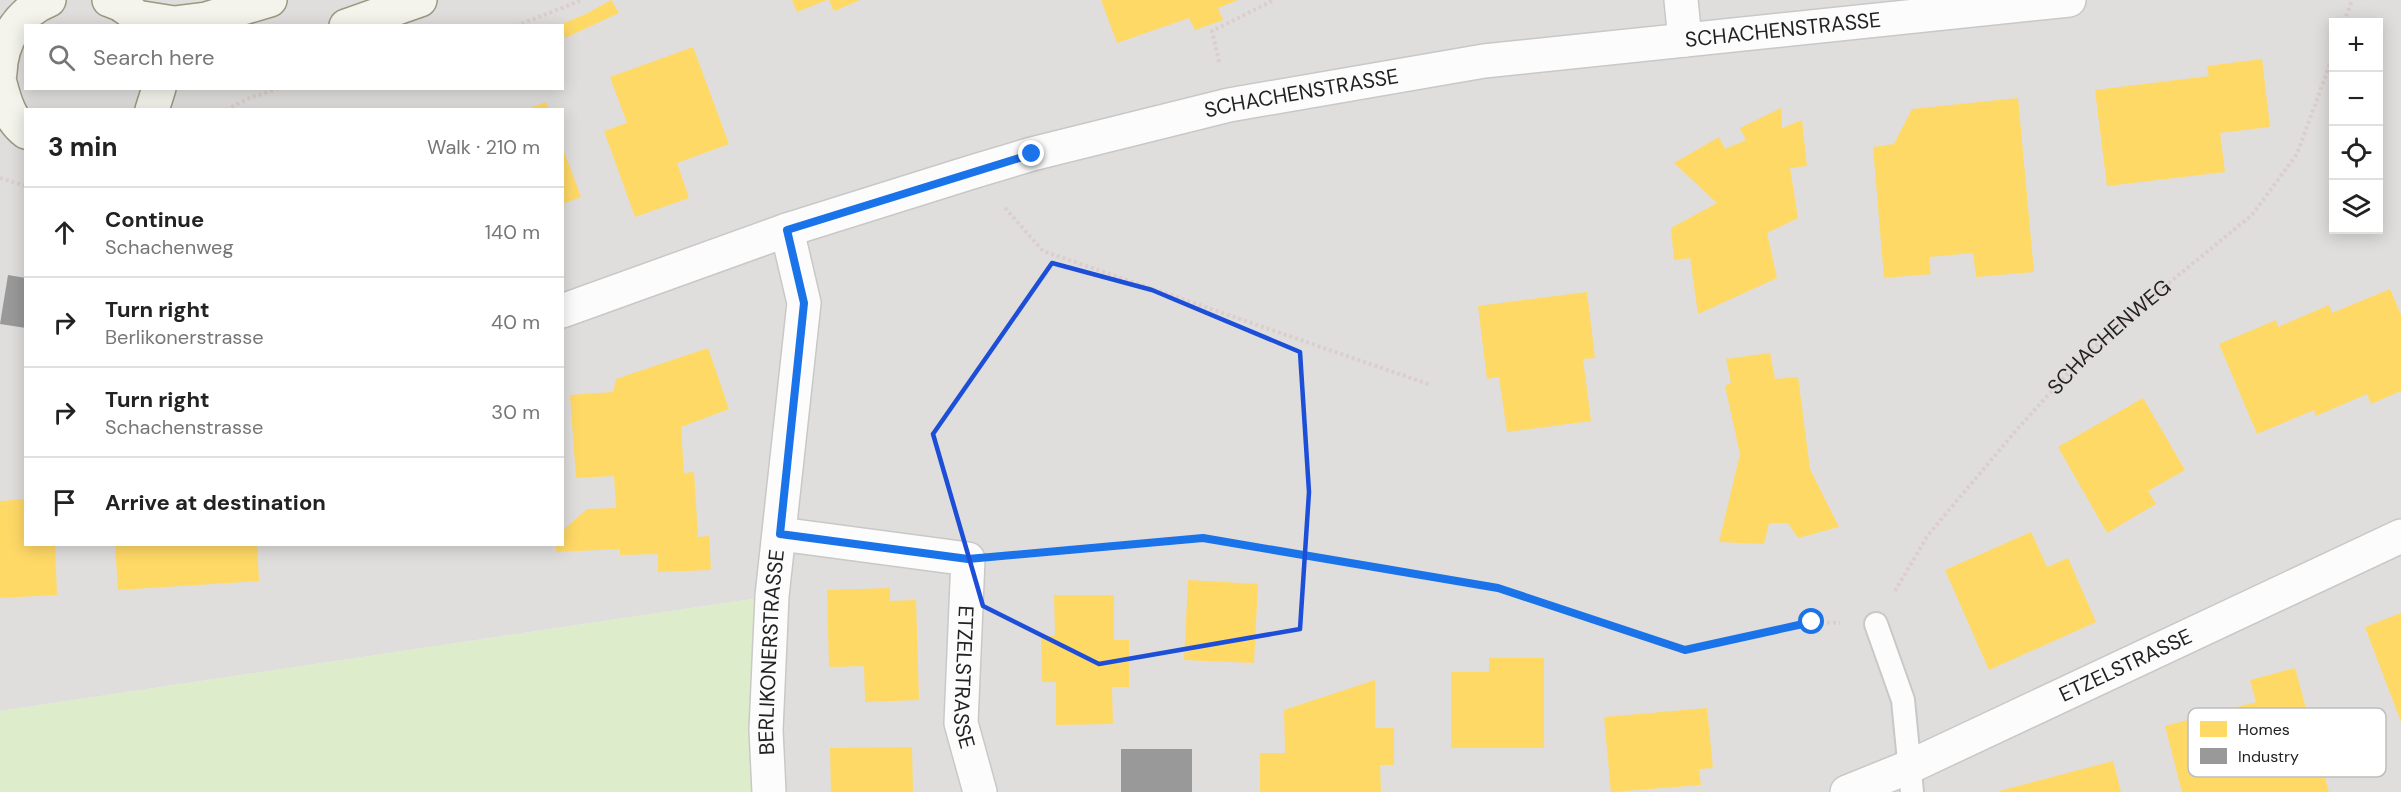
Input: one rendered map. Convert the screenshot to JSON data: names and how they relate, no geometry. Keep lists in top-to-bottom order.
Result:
{
  "streets": {
    "street": ["SCHACHENSTRASSE", "BERLIKONERSTRASSE", "ETZELSTRASSE"],
    "path": ["SCHACHENWEG"]
  },
  "crossings": [
    ["SCHACHENSTRASSE", "BERLIKONERSTRASSE"]
  ],
  "legend": ["Homes", "Industry"],
  "page": {
    "map_buttons": ["+", "−"],
    "search": "Search here",
    "heading": ["3 min", "Walk · 210 m"],
    "list": [
      ["Continue", "Schachenweg", "140 m"],
      ["Turn right", "Berlikonerstrasse", "40 m"],
      ["Turn right", "Schachenstrasse", "30 m"],
      "Arrive at destination"
    ]
  }
}
